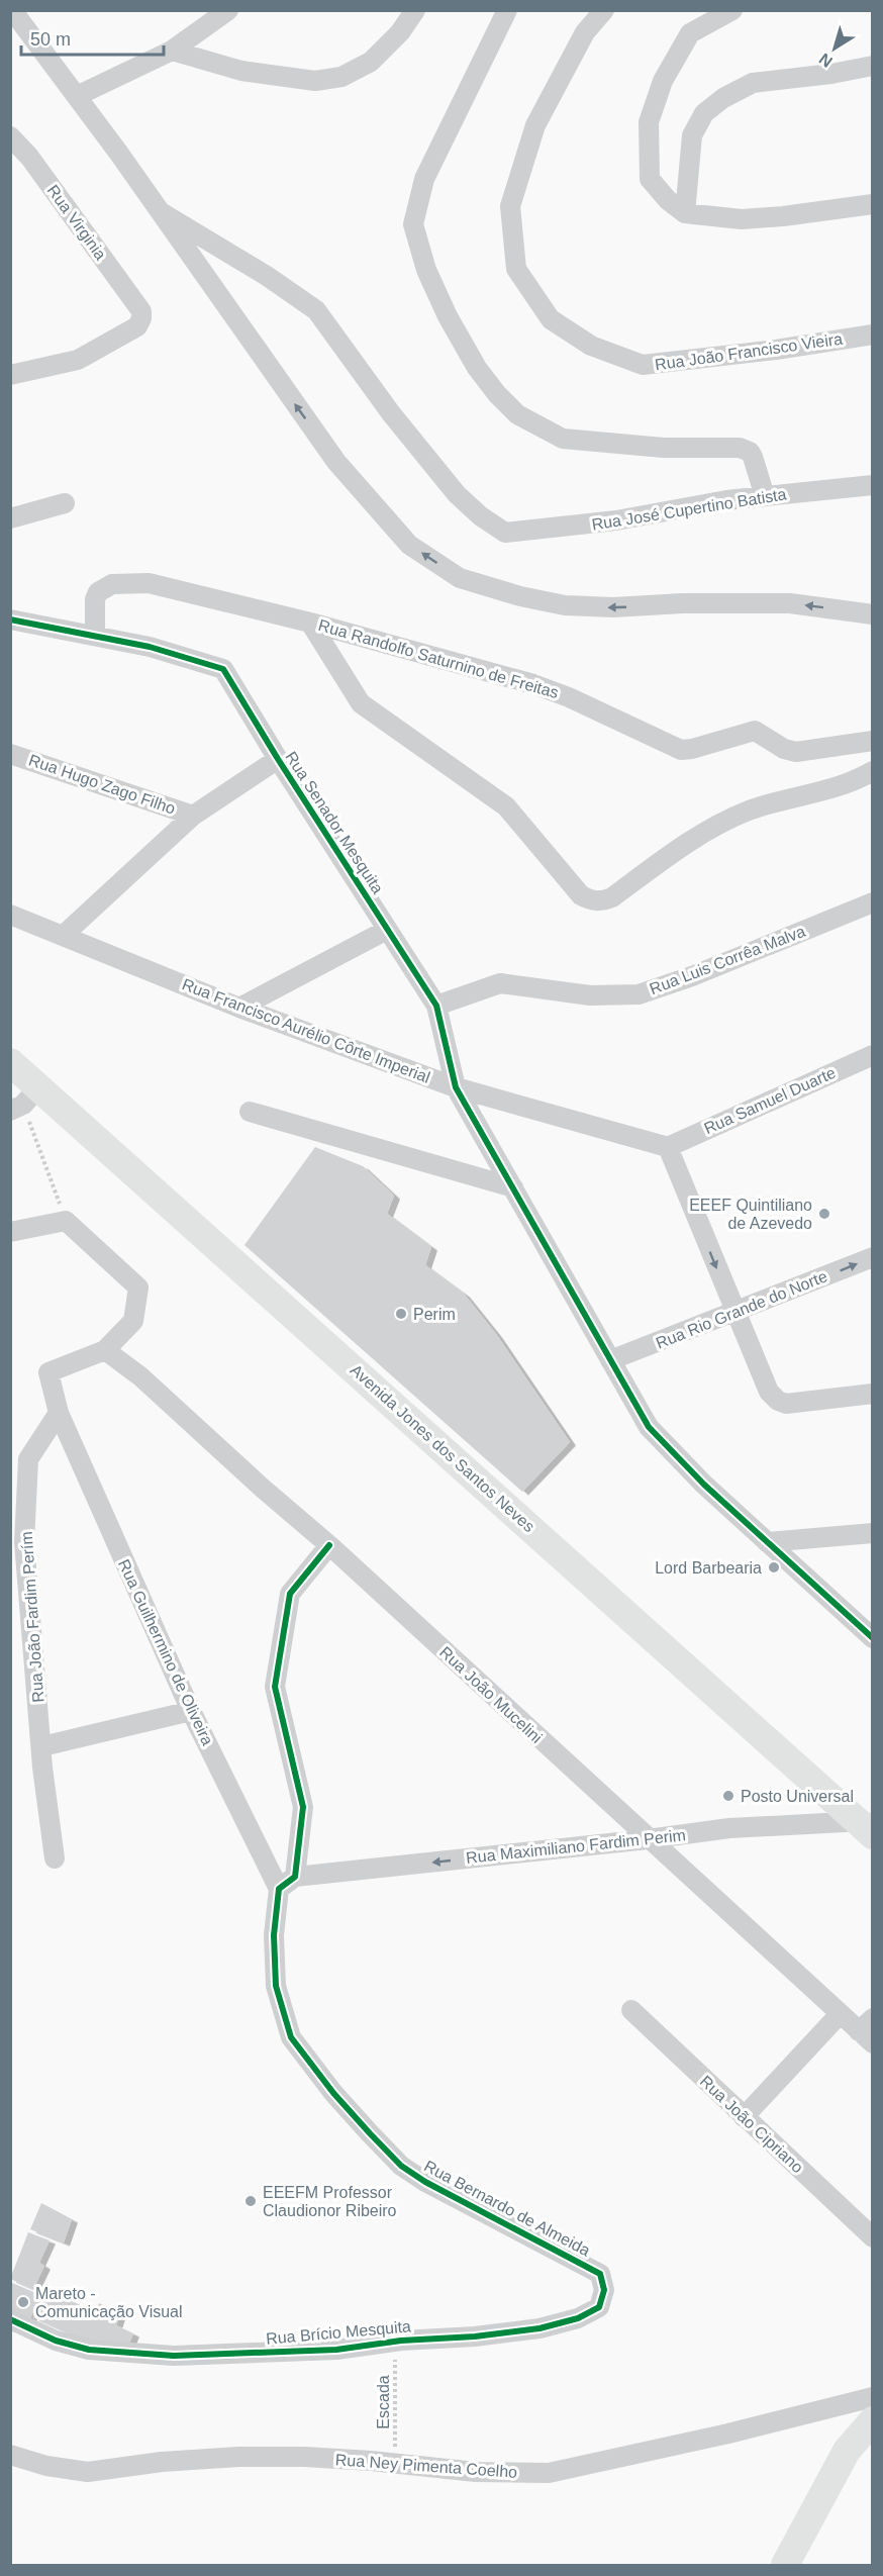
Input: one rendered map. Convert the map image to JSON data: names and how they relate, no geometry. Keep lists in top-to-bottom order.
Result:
{
  "streets": {
    "main road": ["Avenida Jones dos Santos Neves"],
    "street": [
      "Rua Virginia",
      "Rua João Francisco Vieira",
      "Rua José Cupertino Batista",
      "Rua Randolfo Saturnino de Freitas",
      "Rua Hugo Zago Filho",
      "Rua Senador Mesquita",
      "Rua Luis Corrêa Malva",
      "Rua Francisco Aurélio Côrte Imperial",
      "Rua Samuel Duarte",
      "Rua Rio Grande do Norte",
      "Rua João Fardim Perím",
      "Rua Guilhermino de Oliveira",
      "Rua João Mucelini",
      "Rua Maximiliano Fardim Perim",
      "Rua João Cipriano",
      "Rua Bernardo de Almeida",
      "Rua Brício Mesquita",
      "Rua Ney Pimenta Coelho"
    ],
    "path": ["Escada"]
  },
  "crossings": [
    ["Rua Randolfo Saturnino de Freitas", "Rua Senador Mesquita"],
    ["Rua Senador Mesquita", "Rua Luis Corrêa Malva"],
    ["Rua Senador Mesquita", "Rua Francisco Aurélio Côrte Imperial"],
    ["Rua Senador Mesquita", "Rua Rio Grande do Norte"],
    ["Rua Francisco Aurélio Côrte Imperial", "Rua Samuel Duarte"],
    ["Avenida Jones dos Santos Neves", "Rua Maximiliano Fardim Perim"],
    ["Rua João Fardim Perím", "Rua Guilhermino de Oliveira"],
    ["Rua Guilhermino de Oliveira", "Rua Maximiliano Fardim Perim"],
    ["Rua Guilhermino de Oliveira", "Rua Bernardo de Almeida"],
    ["Rua João Mucelini", "Rua Maximiliano Fardim Perim"],
    ["Rua João Mucelini", "Rua Bernardo de Almeida"],
    ["Rua Maximiliano Fardim Perim", "Rua Bernardo de Almeida"],
    ["Rua Bernardo de Almeida", "Rua Brício Mesquita"],
    ["Rua Brício Mesquita", "Escada"],
    ["Escada", "Rua Ney Pimenta Coelho"]
  ],
  "one_way": ["Rua Rio Grande do Norte", "Rua Maximiliano Fardim Perim"],
  "places": [
    "EEEF Quintiliano de Azevedo",
    "Perim",
    "Lord Barbearia",
    "Posto Universal",
    "EEEFM Professor Claudionor Ribeiro",
    "Mareto - Comunicação Visual"
  ],
  "scale_bar": "50 m",
  "north": "bottom left"
}
